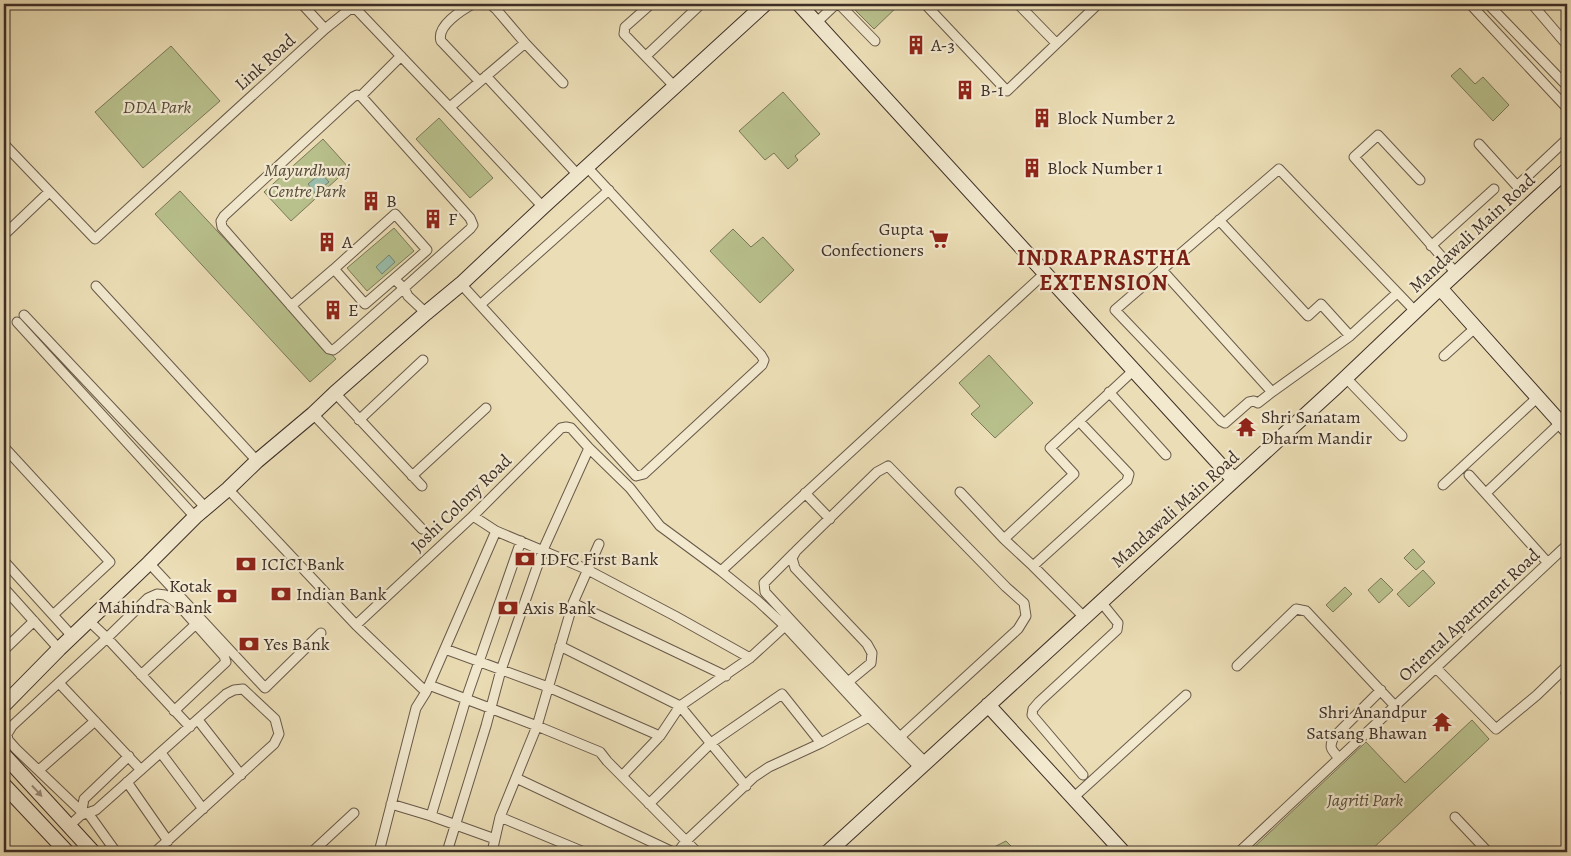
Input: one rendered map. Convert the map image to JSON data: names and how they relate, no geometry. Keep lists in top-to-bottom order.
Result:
{
  "streets": {
    "street": [
      "Link Road",
      "Mandawali Main Road",
      "Joshi Colony Road",
      "Oriental Apartment Road"
    ]
  },
  "crossings": [
    ["Mandawali Main Road", "Joshi Colony Road"]
  ],
  "districts": ["INDRAPRASTHA EXTENSION"],
  "parks": ["DDA Park", "Mayurdhwaj Centre Park", "Jagriti Park"],
  "places": {
    "building": [
      "A-3",
      "B-1",
      "Block Number 2",
      "Block Number 1",
      "B",
      "F",
      "A",
      "E"
    ],
    "supermarket": ["Gupta Confectioners"],
    "temple": ["Shri Sanatam Dharm Mandir", "Shri Anandpur Satsang Bhawan"],
    "bank": [
      "IDFC First Bank",
      "ICICI Bank",
      "Indian Bank",
      "Kotak Mahindra Bank",
      "Axis Bank",
      "Yes Bank"
    ]
  }
}
